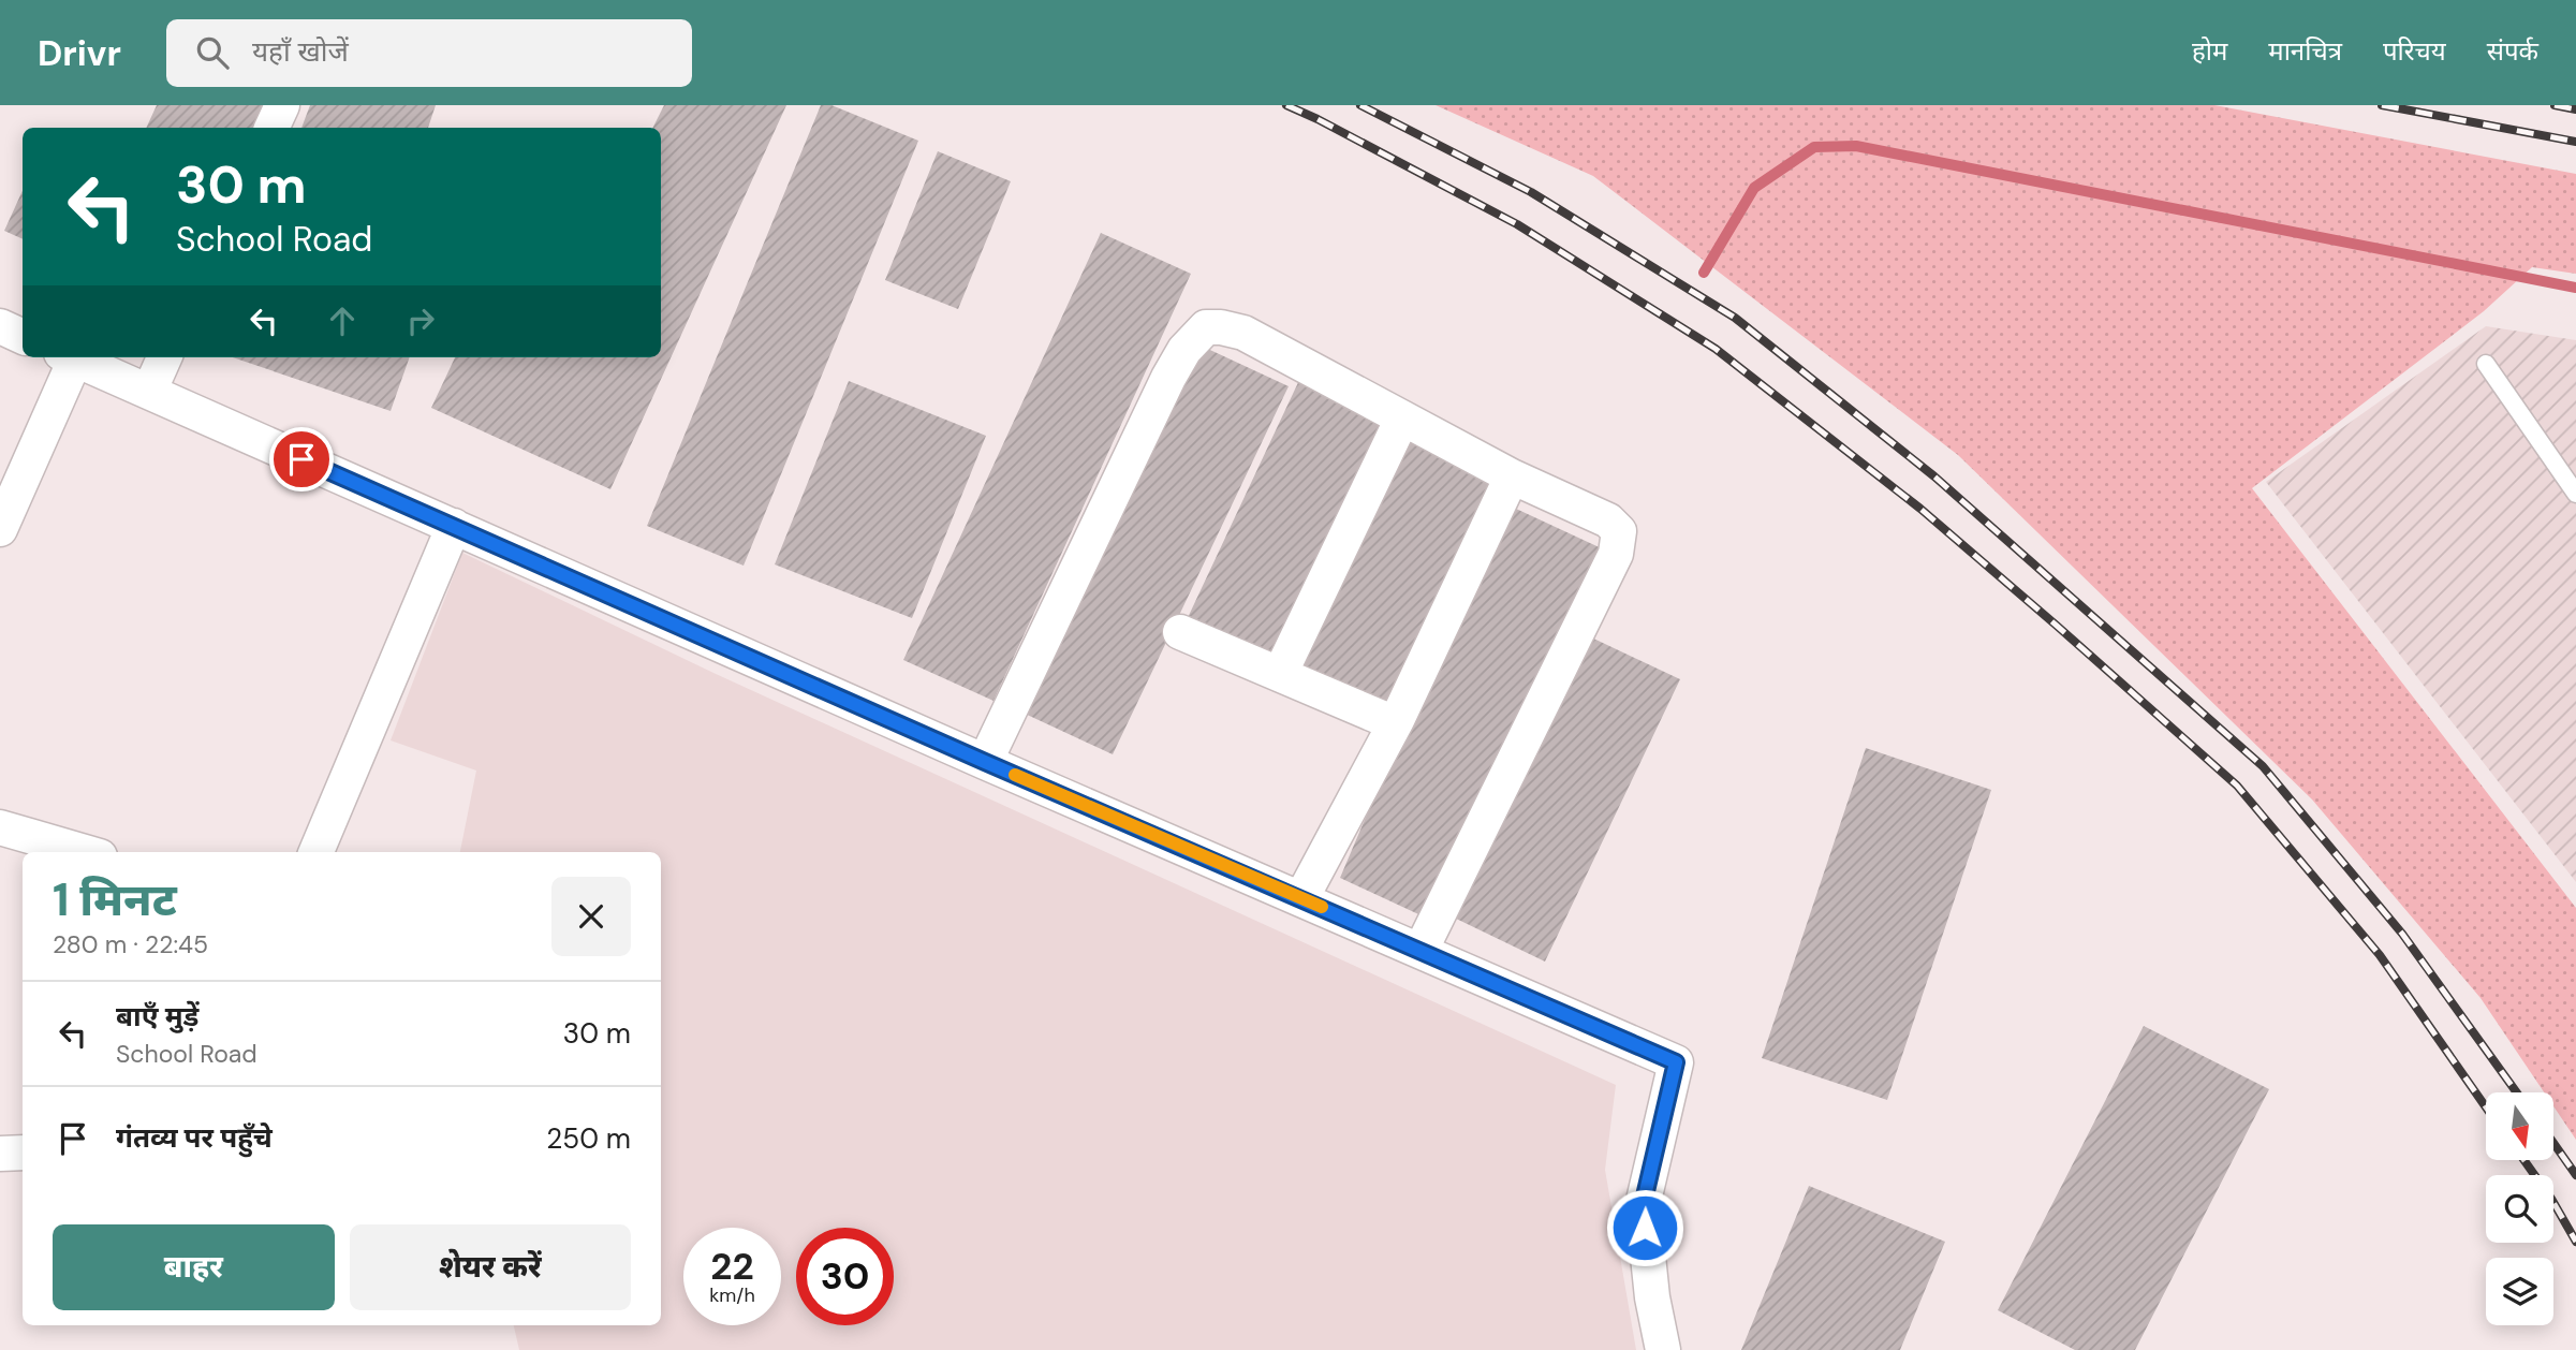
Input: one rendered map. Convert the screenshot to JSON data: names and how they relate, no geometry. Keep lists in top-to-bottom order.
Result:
{
  "north": "bottom",
  "page": {
    "header": "Drivr",
    "search": "यहाँ खोजें",
    "nav": [
      "होम",
      "मानचित्र",
      "परिचय",
      "संपर्क"
    ],
    "turn": ["30 m", "School Road"],
    "heading": ["1 मिनट", "280 m · 22:45"],
    "list": [
      {
        "name": "बाएँ मुड़ें",
        "note": "School Road",
        "value": "30 m"
      },
      {
        "name": "गंतव्य पर पहुँचे",
        "value": "250 m"
      }
    ],
    "buttons": ["बाहर", "शेयर करें"],
    "speed": "22 km/h",
    "limit": "30"
  }
}
